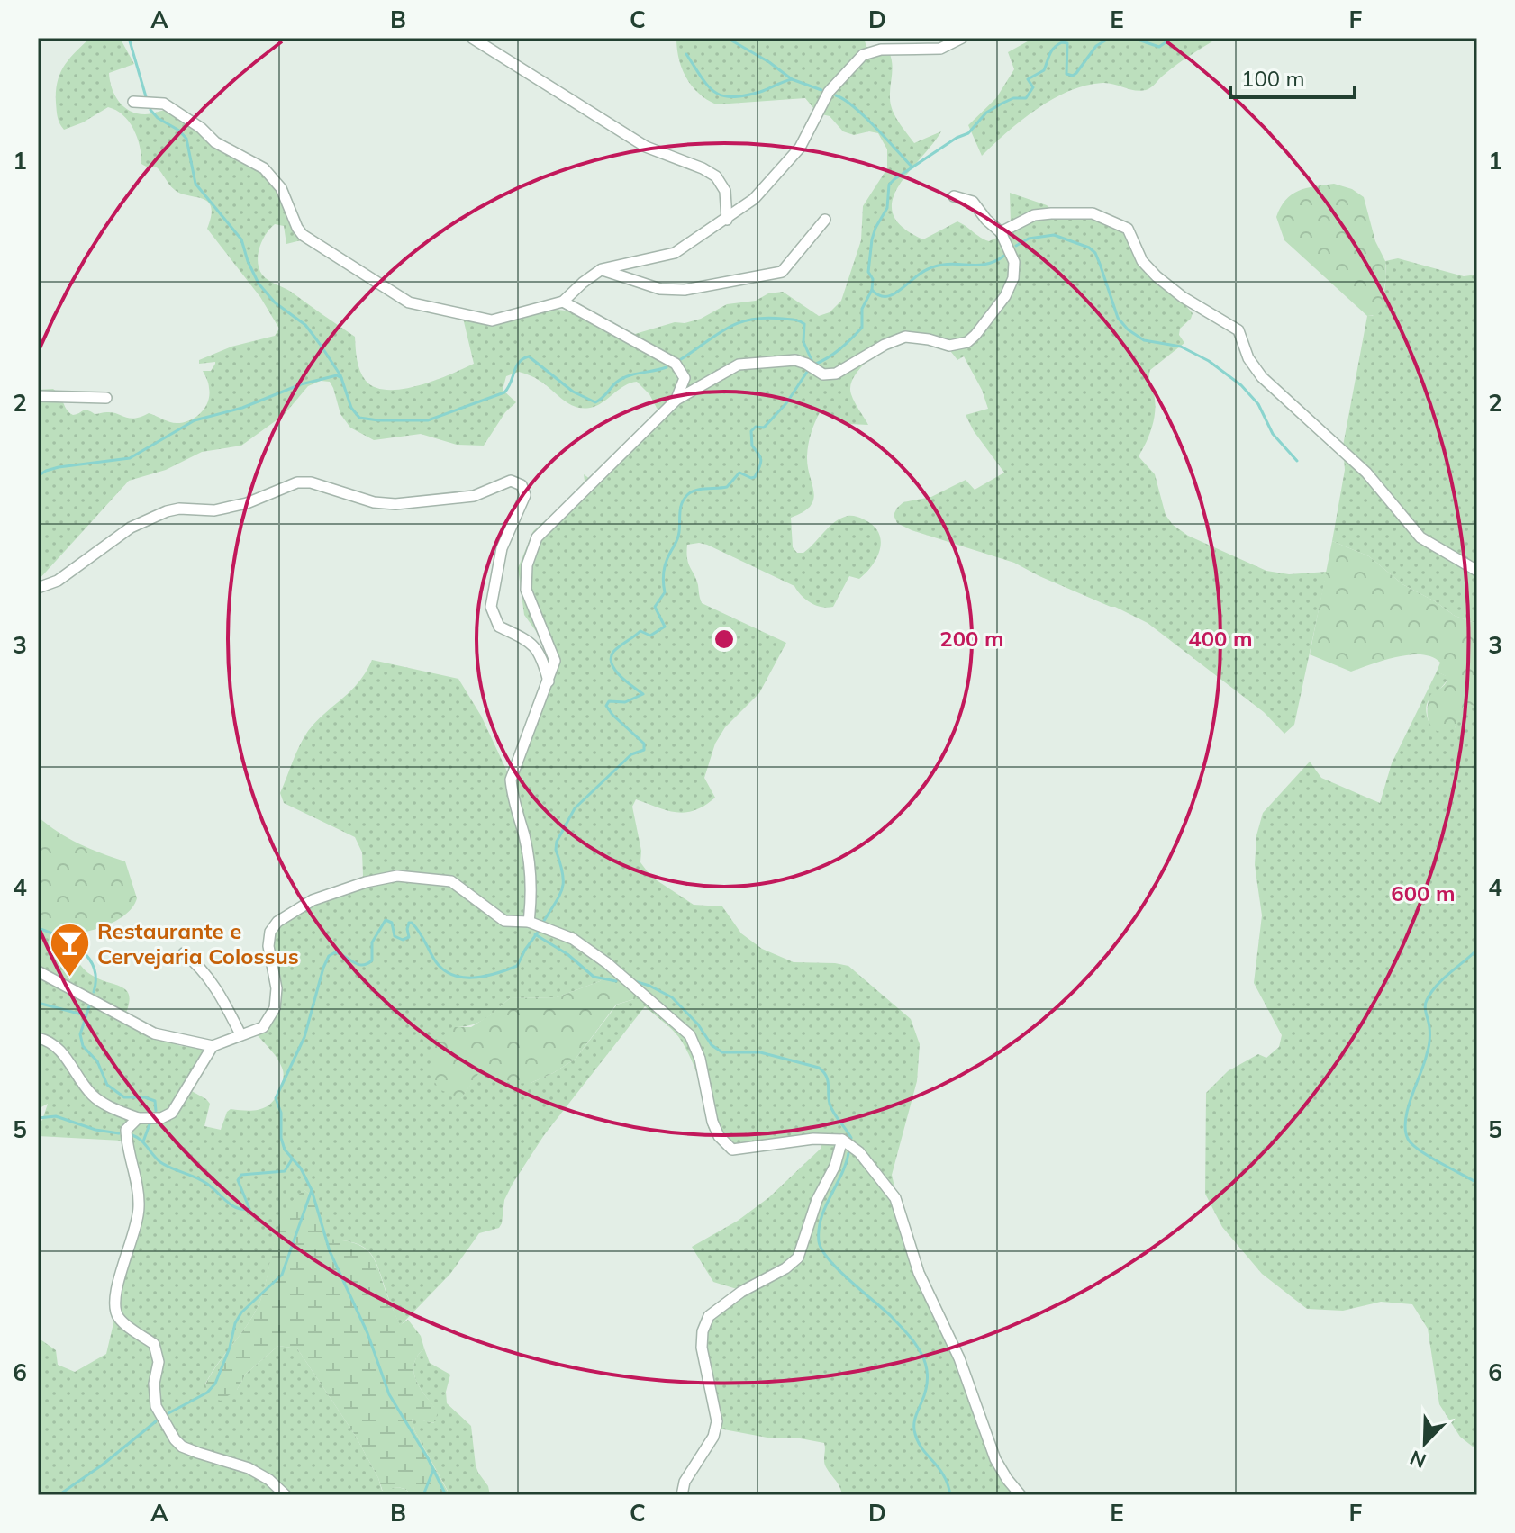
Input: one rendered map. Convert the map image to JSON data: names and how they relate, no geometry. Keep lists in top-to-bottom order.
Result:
{
  "places": {
    "bar": ["Restaurante e Cervejaria Colossus"]
  },
  "scale_bar": "100 m",
  "north": "bottom left",
  "grid": {
    "columns": [
      "A",
      "B",
      "C",
      "D",
      "E",
      "F"
    ],
    "rows": [
      "1",
      "2",
      "3",
      "4",
      "5",
      "6"
    ]
  },
  "rings": ["200 m", "400 m", "600 m"]
}
